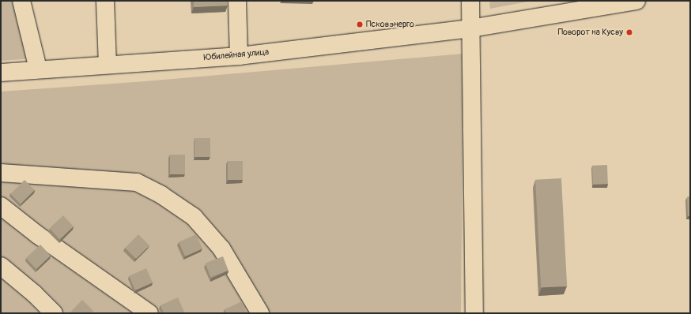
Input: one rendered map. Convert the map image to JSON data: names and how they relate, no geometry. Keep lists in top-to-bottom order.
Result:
{
  "streets": {
    "street": ["Юбилейная улица"]
  },
  "places": ["Псковэнерго", "Поворот на Кусву"]
}
